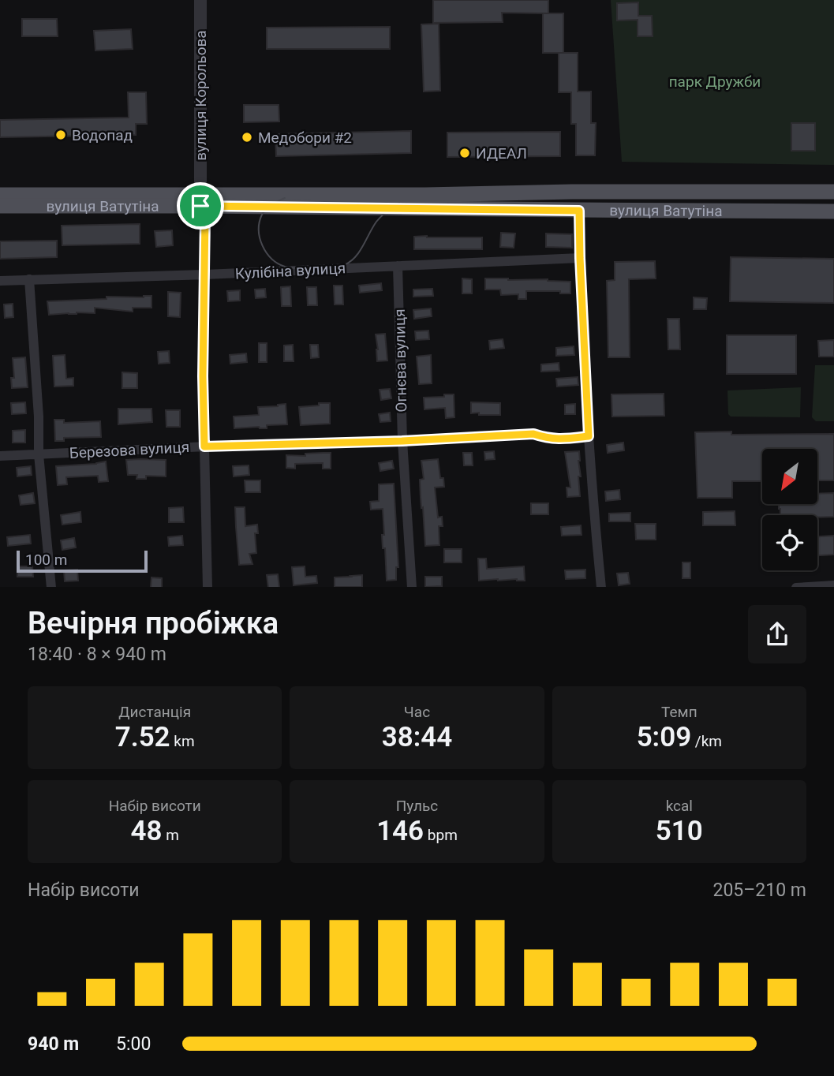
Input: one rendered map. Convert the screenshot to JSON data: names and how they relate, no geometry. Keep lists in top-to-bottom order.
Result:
{
  "streets": {
    "main road": ["вулиця Ватутіна"],
    "street": [
      "вулиця Корольова",
      "Кулібіна вулиця",
      "Огнєва вулиця",
      "Березова вулиця"
    ]
  },
  "crossings": [
    ["вулиця Корольова", "вулиця Ватутіна"],
    ["вулиця Корольова", "Кулібіна вулиця"],
    ["вулиця Корольова", "Березова вулиця"],
    ["Кулібіна вулиця", "Огнєва вулиця"],
    ["Огнєва вулиця", "Березова вулиця"]
  ],
  "parks": ["парк Дружби"],
  "places": ["Водопад", "Медобори #2", "ИДЕАЛ"],
  "scale_bar": "100 m",
  "north": "bottom left",
  "page": {
    "scale": "100 m",
    "heading": ["Вечірня пробіжка", "18:40 · 8 × 940 m"],
    "stats": [
      ["Дистанція", "7.52 km"],
      ["Час", "38:44"],
      ["Темп", "5:09 /km"],
      ["Набір висоти", "48 m"],
      ["Пульс", "146 bpm"],
      ["kcal", "510"]
    ],
    "chart": ["Набір висоти", "205–210 m"],
    "list": [
      {
        "name": "940 m",
        "note": "5:00"
      }
    ]
  }
}
